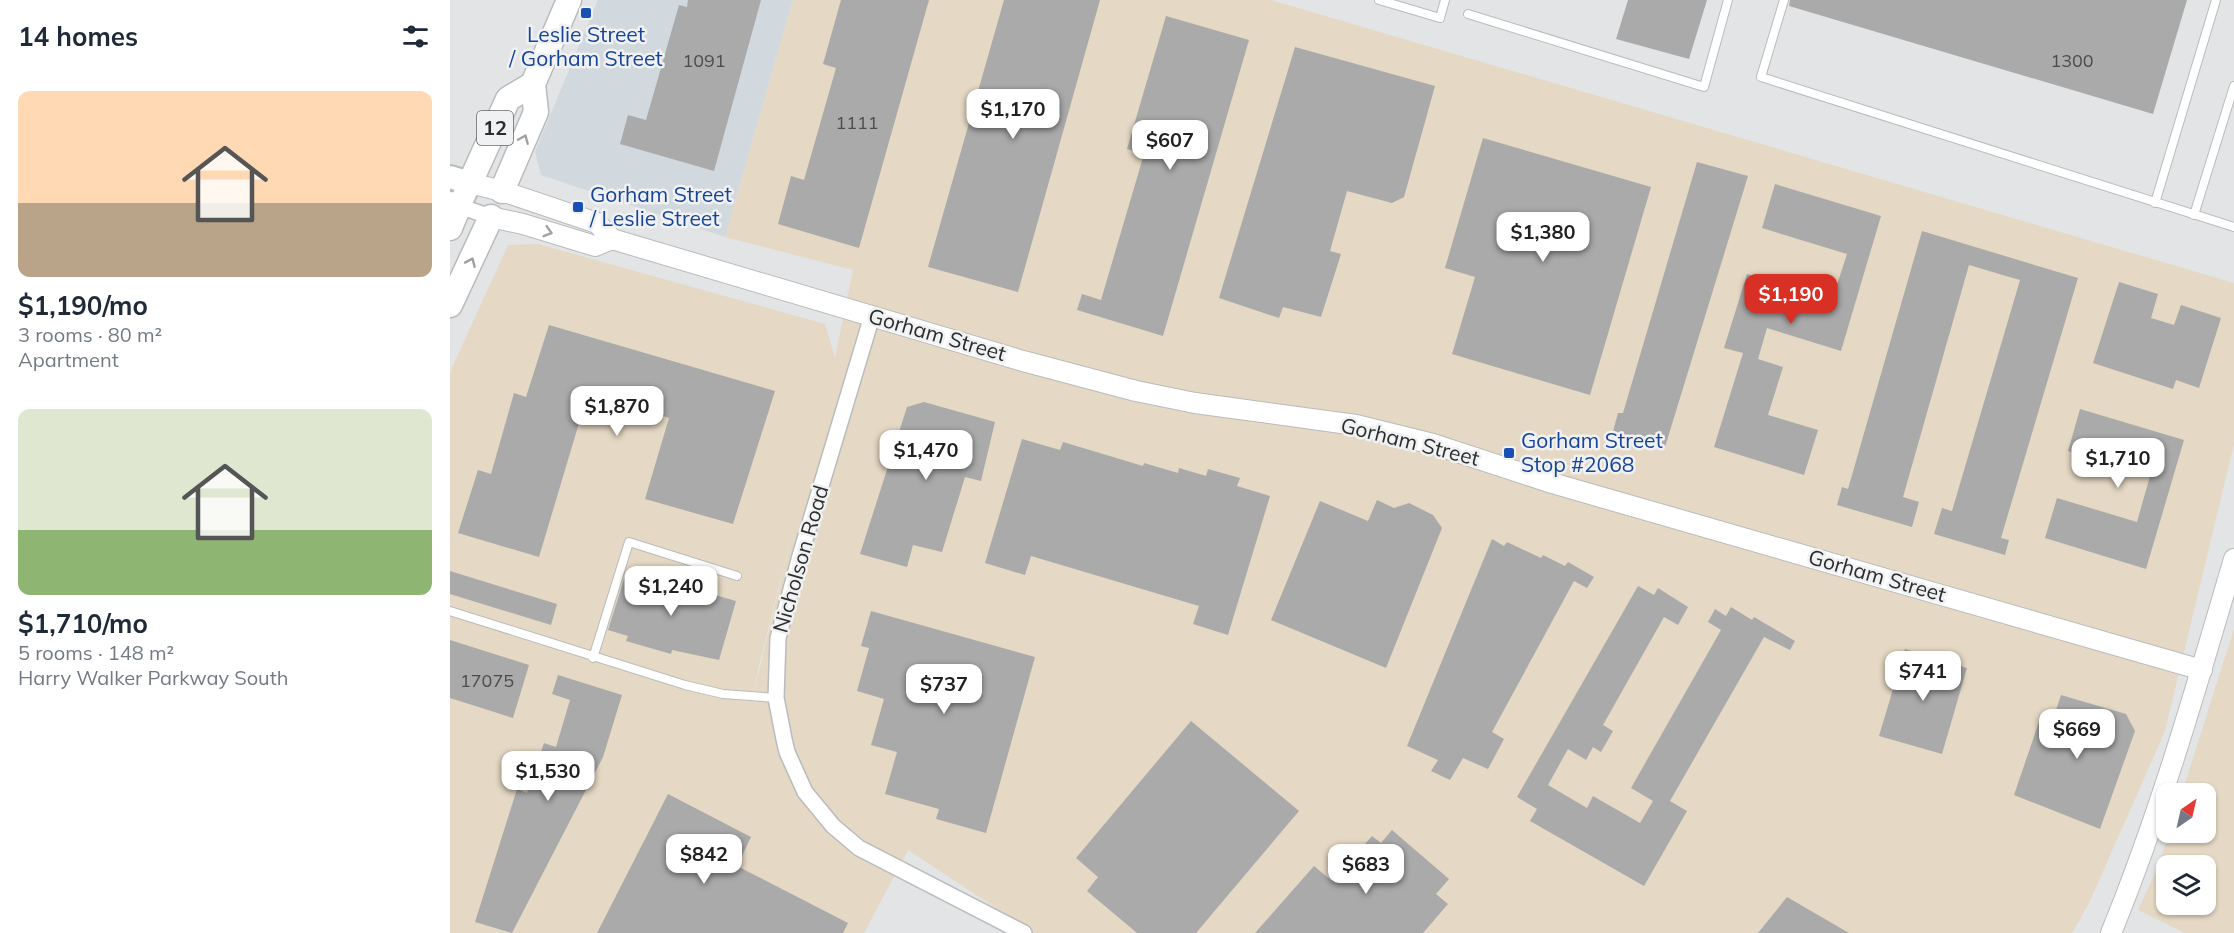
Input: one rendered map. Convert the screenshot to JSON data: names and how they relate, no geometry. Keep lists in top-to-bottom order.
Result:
{
  "streets": {
    "main road": ["12"],
    "street": ["Gorham Street", "Nicholson Road"]
  },
  "crossings": [
    ["12", "Gorham Street"],
    ["Gorham Street", "Nicholson Road"]
  ],
  "places": {
    "transit": ["Leslie Street / Gorham Street", "Gorham Street / Leslie Street", "Gorham Street Stop #2068"]
  },
  "house_numbers": [
    "1091",
    "1300",
    "1111",
    "17075"
  ],
  "north": "top right",
  "page": {
    "heading": "14 homes",
    "list": [
      {
        "name": "$1,190/mo",
        "note": "3 rooms · 80 m² · Apartment"
      },
      {
        "name": "$1,710/mo",
        "note": "5 rooms · 148 m² · Harry Walker Parkway South"
      }
    ],
    "price": [
      "$1,170",
      "$607",
      "$1,380",
      "$1,190",
      "$1,870",
      "$1,470",
      "$1,710",
      "$1,240",
      "$741",
      "$737",
      "$669",
      "$1,530",
      "$842",
      "$683"
    ]
  }
}
